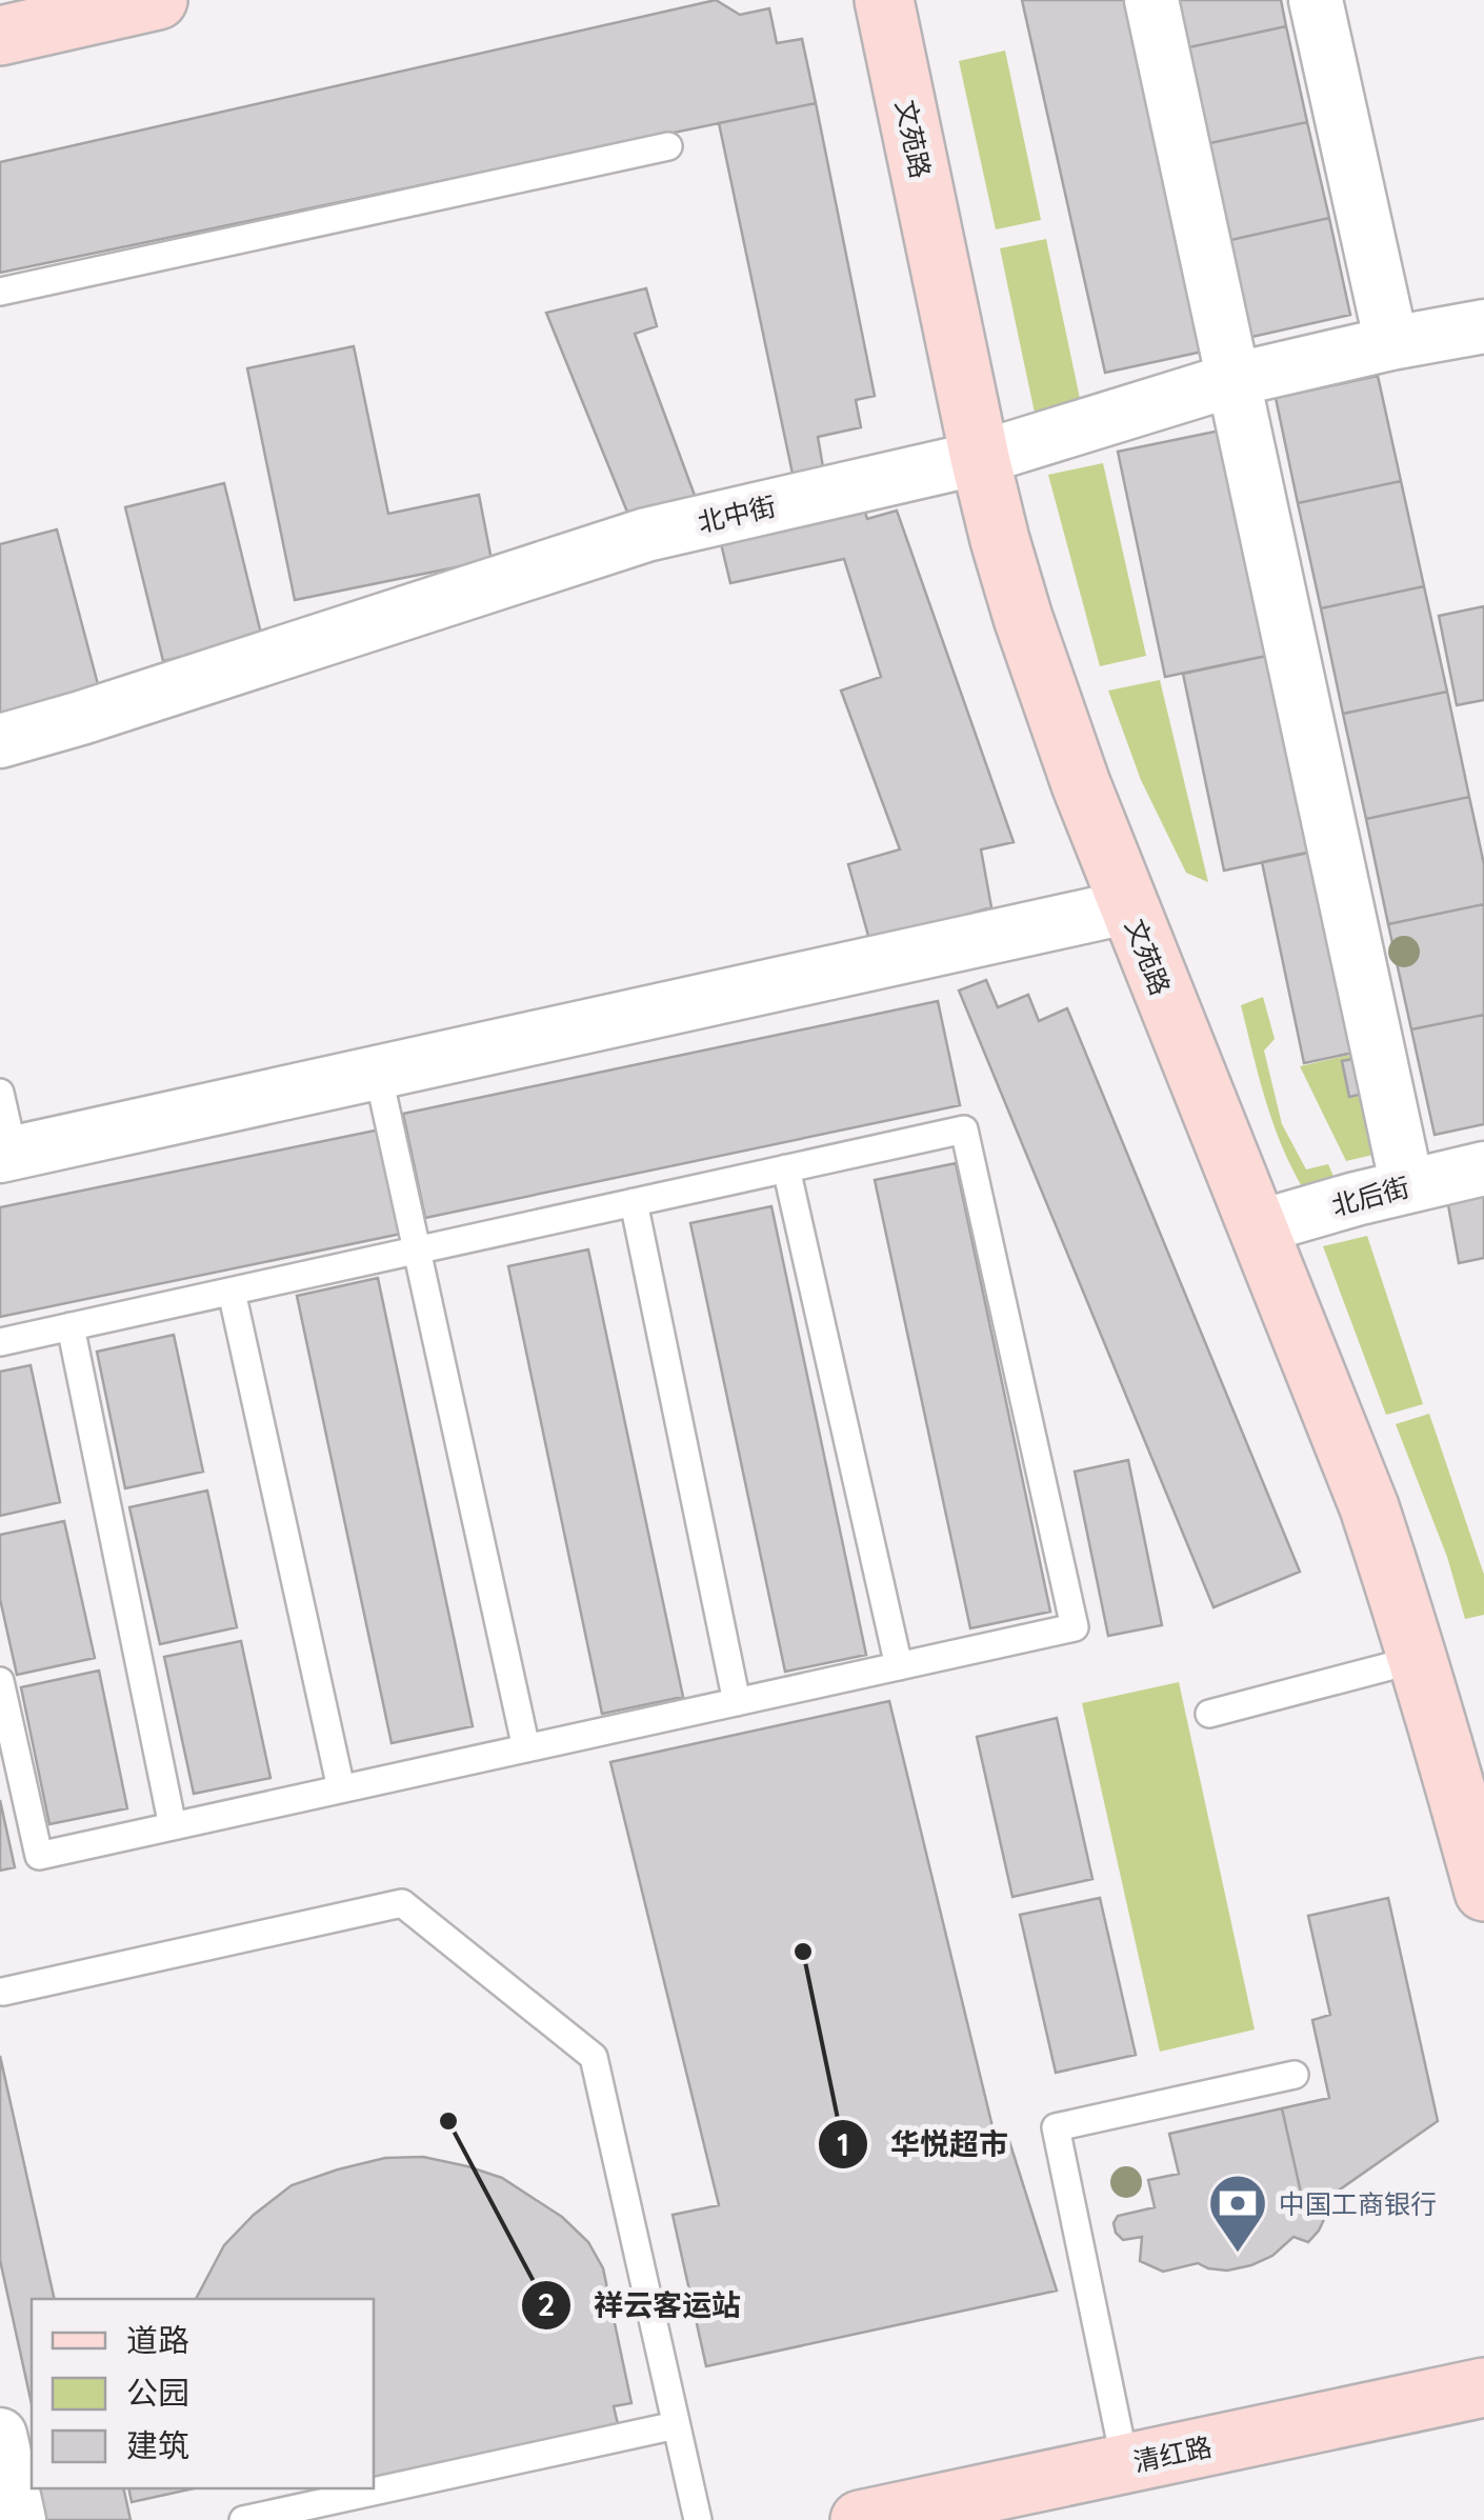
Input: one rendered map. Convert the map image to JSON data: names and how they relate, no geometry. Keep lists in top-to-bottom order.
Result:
{
  "streets": {
    "main road": ["文苑路", "清红路"],
    "street": ["北中街", "北后街"]
  },
  "crossings": [
    ["文苑路", "北中街"],
    ["文苑路", "北后街"]
  ],
  "places": {
    "other": ["华悦超市", "祥云客运站"],
    "bank": ["中国工商银行"]
  },
  "legend": ["道路", "公园", "建筑"]
}
